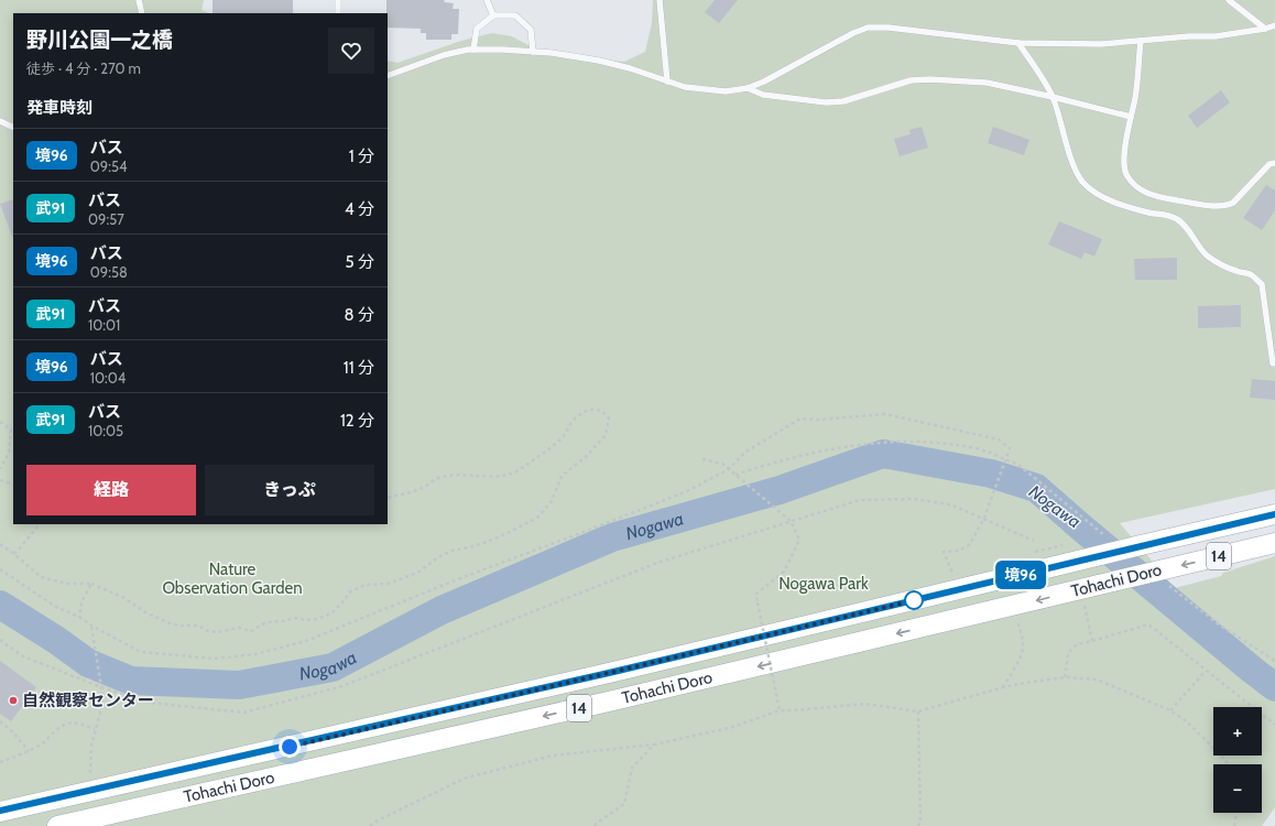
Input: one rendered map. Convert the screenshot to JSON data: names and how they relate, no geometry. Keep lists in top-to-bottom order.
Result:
{
  "streets": {
    "main road": ["14", "Tohachi Doro"]
  },
  "water": ["Nogawa"],
  "parks": ["Nature Observation Garden", "Nogawa Park"],
  "places": ["自然観察センター"],
  "lines": ["bus line 境96"],
  "page": {
    "on_map": "境96",
    "heading": [
      ["野川公園一之橋", "徒歩 · 4 分 · 270 m"],
      "発車時刻"
    ],
    "list": [
      {
        "mark": "境96",
        "name": "バス",
        "note": "09:54",
        "value": "1 分"
      },
      {
        "mark": "武91",
        "name": "バス",
        "note": "09:57",
        "value": "4 分"
      },
      {
        "mark": "境96",
        "name": "バス",
        "note": "09:58",
        "value": "5 分"
      },
      {
        "mark": "武91",
        "name": "バス",
        "note": "10:01",
        "value": "8 分"
      },
      {
        "mark": "境96",
        "name": "バス",
        "note": "10:04",
        "value": "11 分"
      },
      {
        "mark": "武91",
        "name": "バス",
        "note": "10:05",
        "value": "12 分"
      }
    ],
    "buttons": ["経路", "きっぷ"],
    "map_buttons": ["+", "−"]
  }
}
